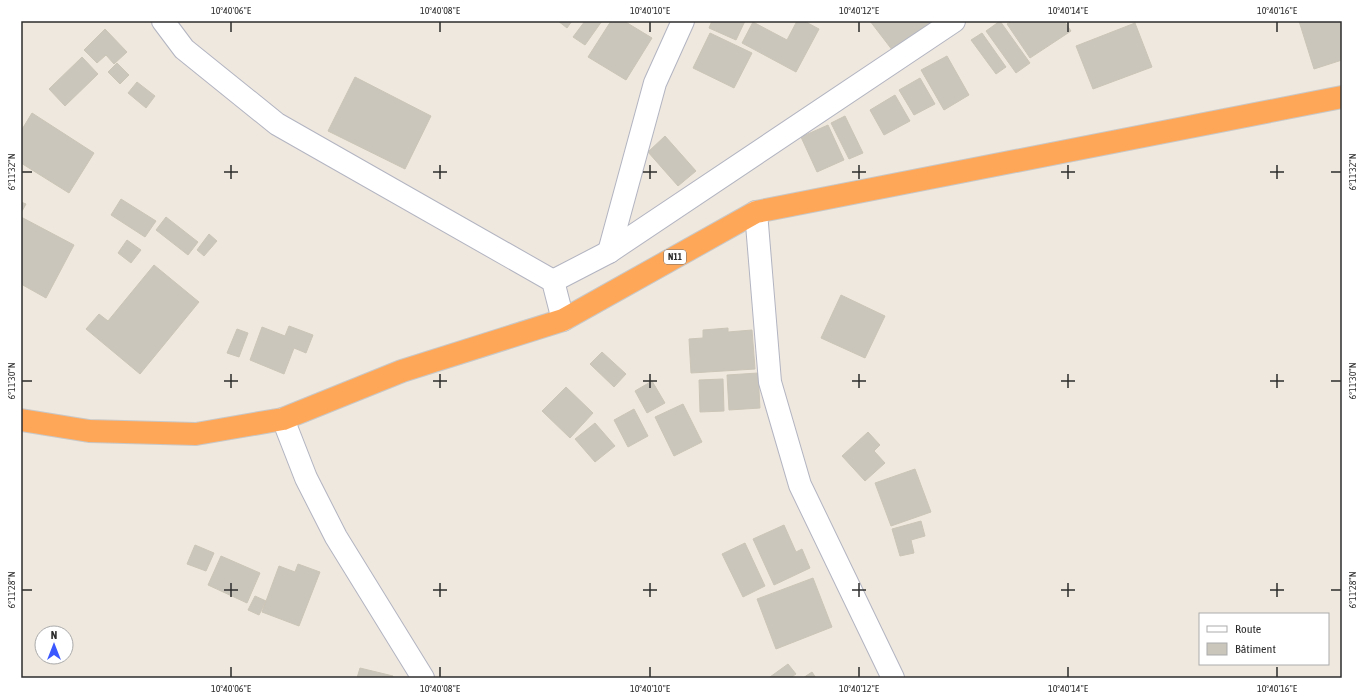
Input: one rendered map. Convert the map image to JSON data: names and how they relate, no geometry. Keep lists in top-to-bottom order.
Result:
{
  "streets": {
    "highway": ["N11"]
  },
  "legend": ["Route", "Bâtiment"],
  "north": "top",
  "coordinates": [
    "10°40'06\"E",
    "10°40'08\"E",
    "10°40'10\"E",
    "10°40'12\"E",
    "10°40'14\"E",
    "10°40'16\"E",
    "6°11'32\"N",
    "6°11'30\"N",
    "6°11'28\"N"
  ]
}
